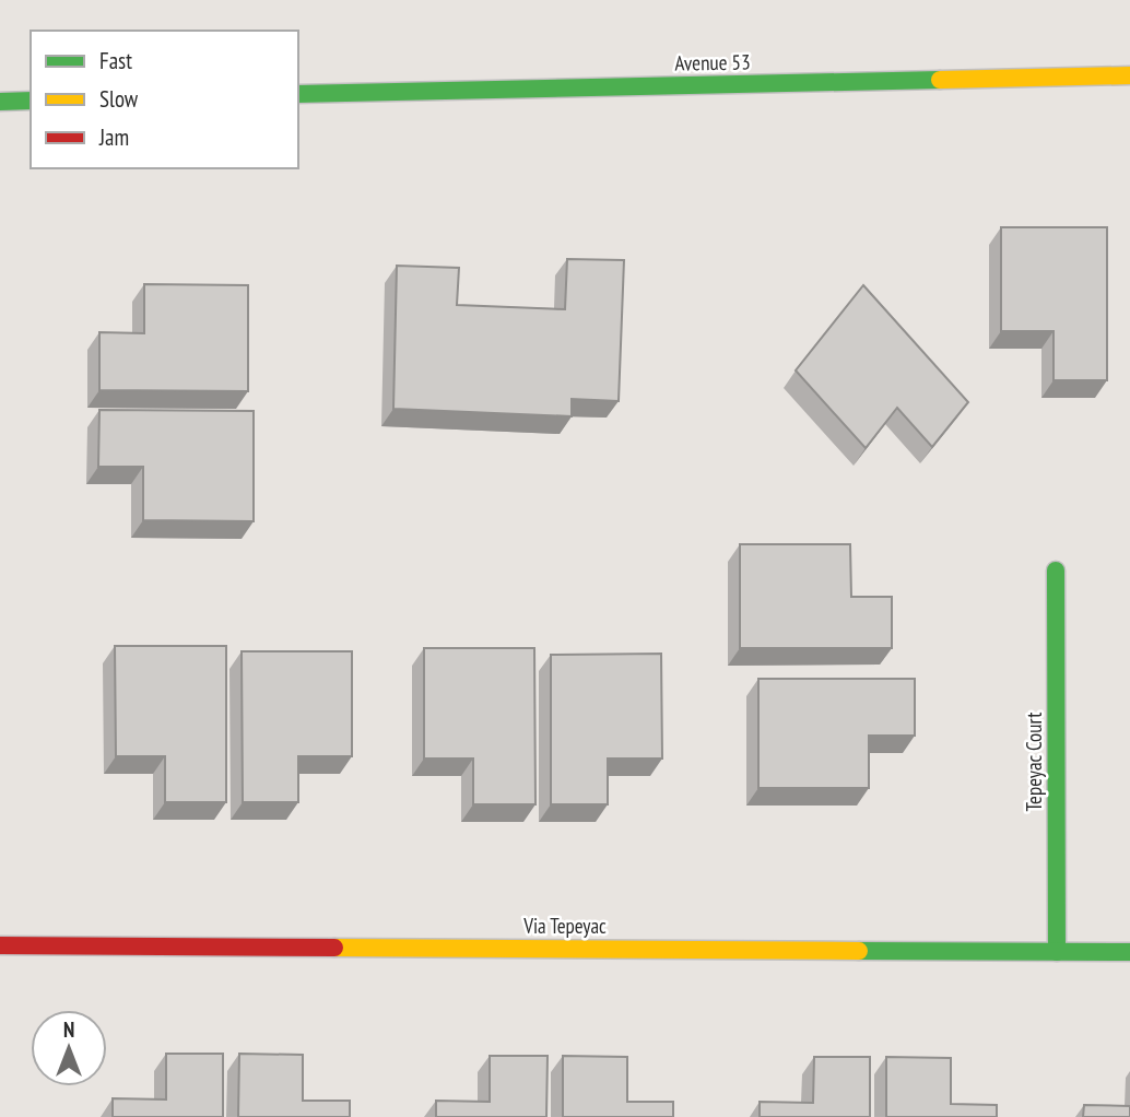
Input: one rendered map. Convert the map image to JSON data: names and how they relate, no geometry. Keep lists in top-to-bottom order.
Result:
{
  "streets": {
    "street": ["Avenue 53", "Tepeyac Court", "Via Tepeyac"]
  },
  "crossings": [
    ["Tepeyac Court", "Via Tepeyac"]
  ],
  "legend": ["Fast", "Slow", "Jam"],
  "north": "top"
}
